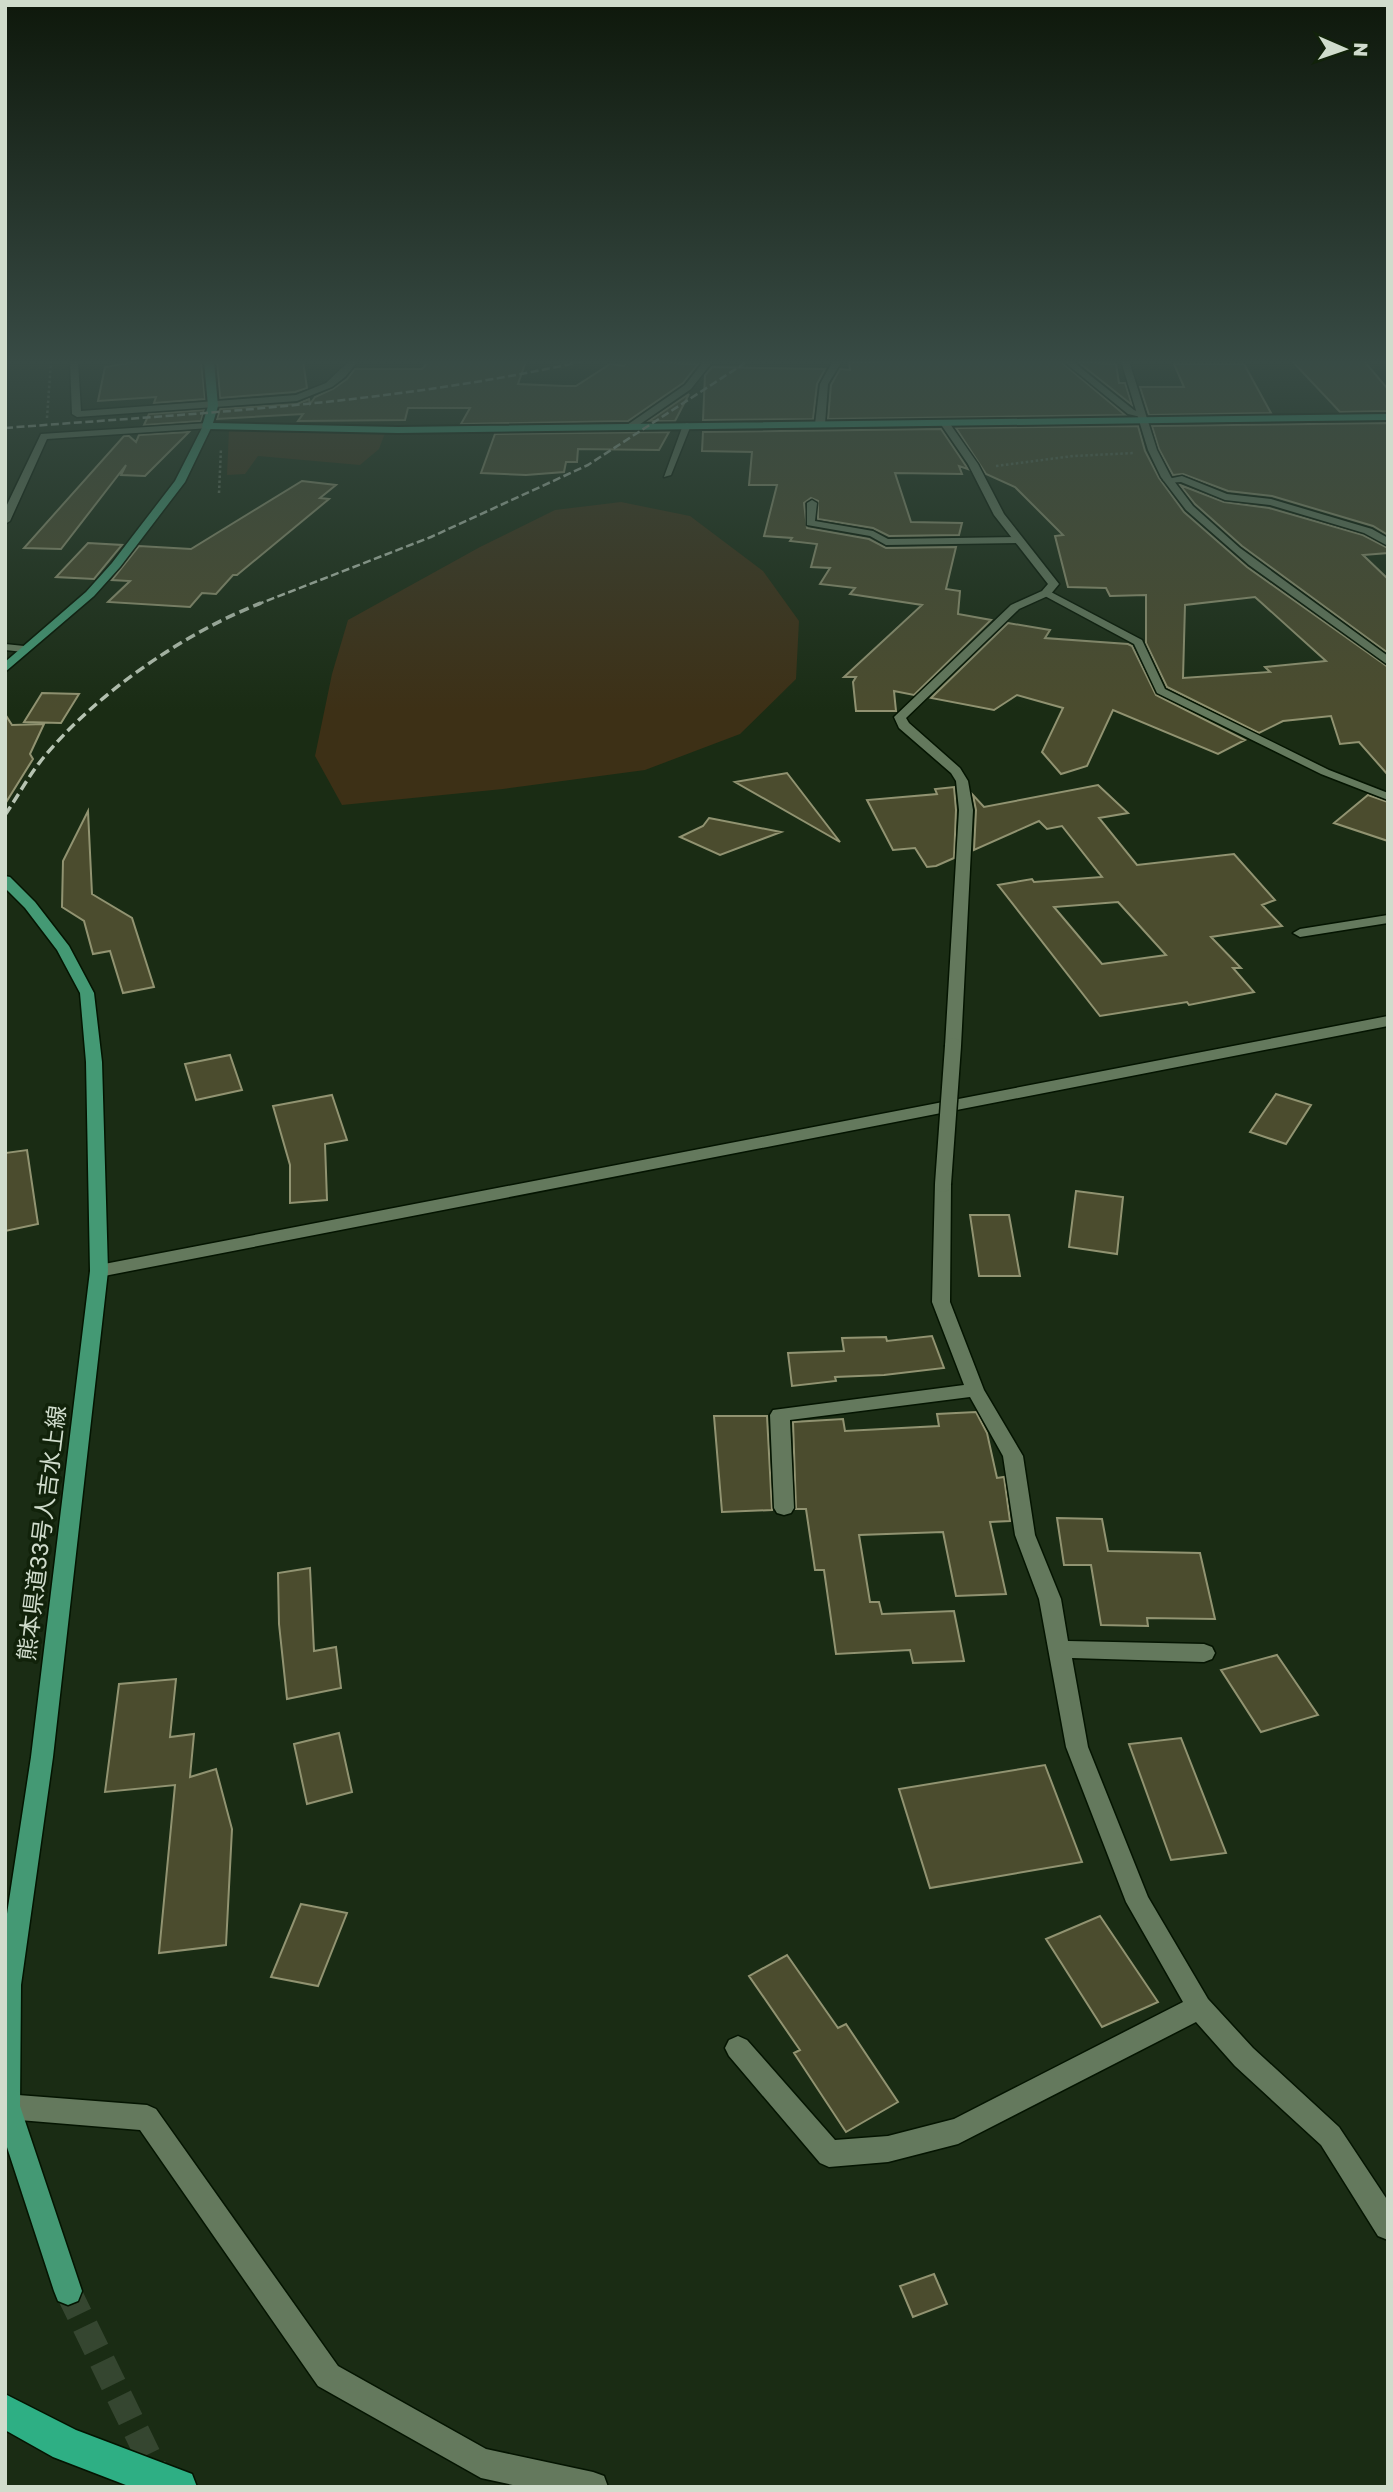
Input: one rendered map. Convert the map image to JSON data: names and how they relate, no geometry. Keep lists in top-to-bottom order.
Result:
{
  "streets": {
    "main road": ["熊本県道33号人吉水上線"]
  },
  "north": "right"
}
